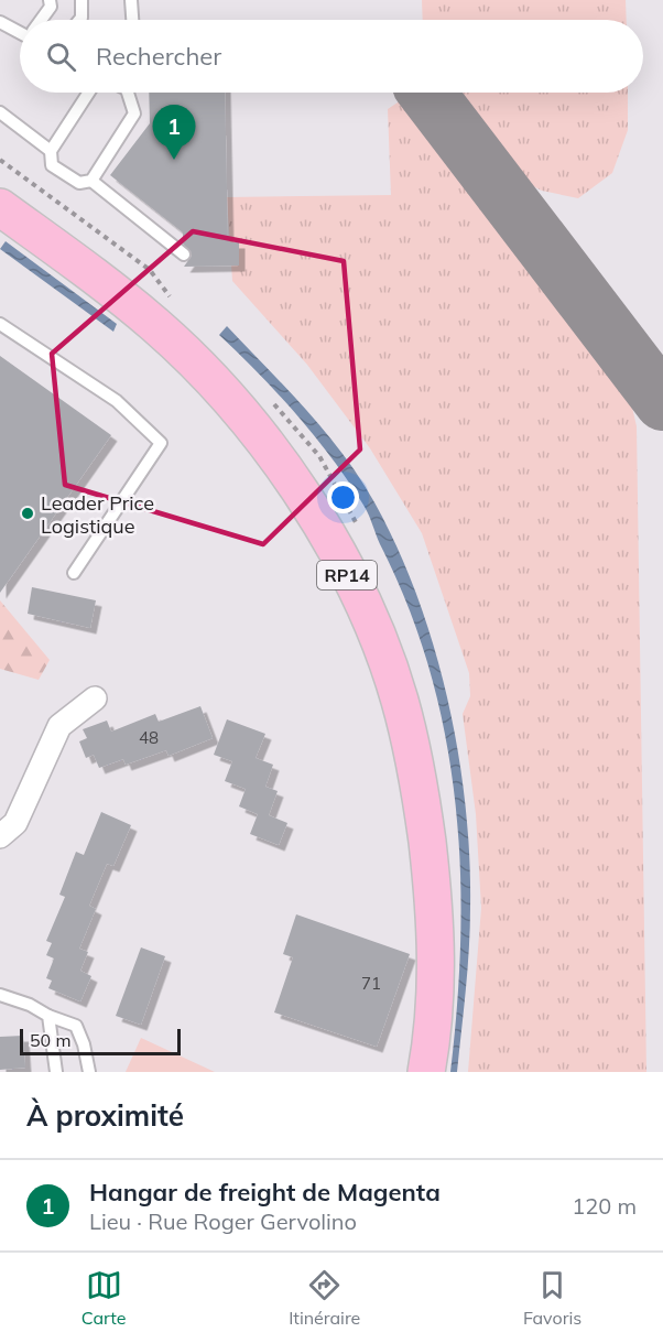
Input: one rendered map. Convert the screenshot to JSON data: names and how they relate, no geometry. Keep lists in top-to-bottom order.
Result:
{
  "streets": {
    "main road": ["RP14"]
  },
  "places": ["Leader Price Logistique"],
  "house_numbers": ["48", "71"],
  "scale_bar": "50 m",
  "page": {
    "search": "Rechercher",
    "pins": "1",
    "scale": "50 m",
    "heading": "À proximité",
    "list": [
      {
        "mark": "1",
        "name": "Hangar de freight de Magenta",
        "note": "Lieu · Rue Roger Gervolino",
        "value": "120 m"
      }
    ],
    "nav": ["Carte", "Itinéraire", "Favoris"]
  }
}
